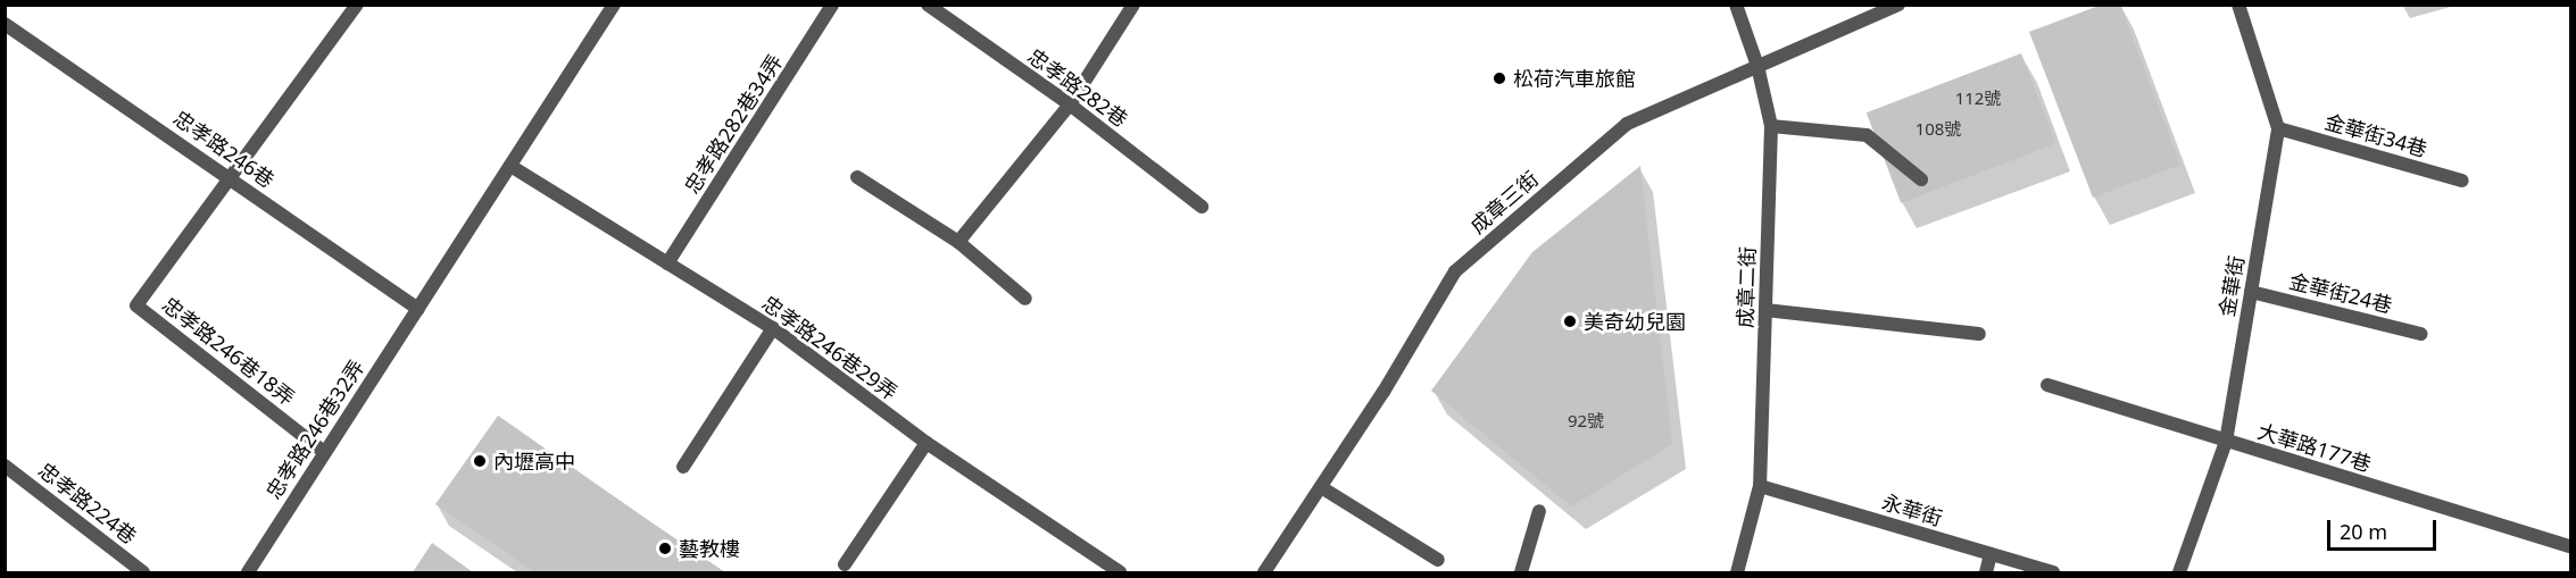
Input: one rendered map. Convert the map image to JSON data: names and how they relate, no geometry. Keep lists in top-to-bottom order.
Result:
{
  "streets": {
    "street": [
      "忠孝路282巷",
      "忠孝路282巷34弄",
      "金華街34巷",
      "忠孝路246巷",
      "成章三街",
      "金華街",
      "成章二街",
      "金華街24巷",
      "忠孝路246巷29弄",
      "忠孝路246巷18弄",
      "忠孝路246巷32弄",
      "大華路177巷",
      "忠孝路224巷",
      "永華街"
    ]
  },
  "crossings": [
    ["忠孝路282巷34弄", "忠孝路246巷29弄"],
    ["金華街34巷", "金華街"],
    ["忠孝路246巷", "忠孝路246巷18弄"],
    ["忠孝路246巷", "忠孝路246巷32弄"],
    ["成章三街", "成章二街"],
    ["金華街", "金華街24巷"],
    ["金華街", "大華路177巷"],
    ["成章二街", "永華街"],
    ["忠孝路246巷18弄", "忠孝路246巷32弄"]
  ],
  "places": [
    "松荷汽車旅館",
    "美奇幼兒園",
    "內壢高中",
    "藝教樓"
  ],
  "house_numbers": ["112號", "108號", "92號"],
  "scale_bar": "20 m"
}
